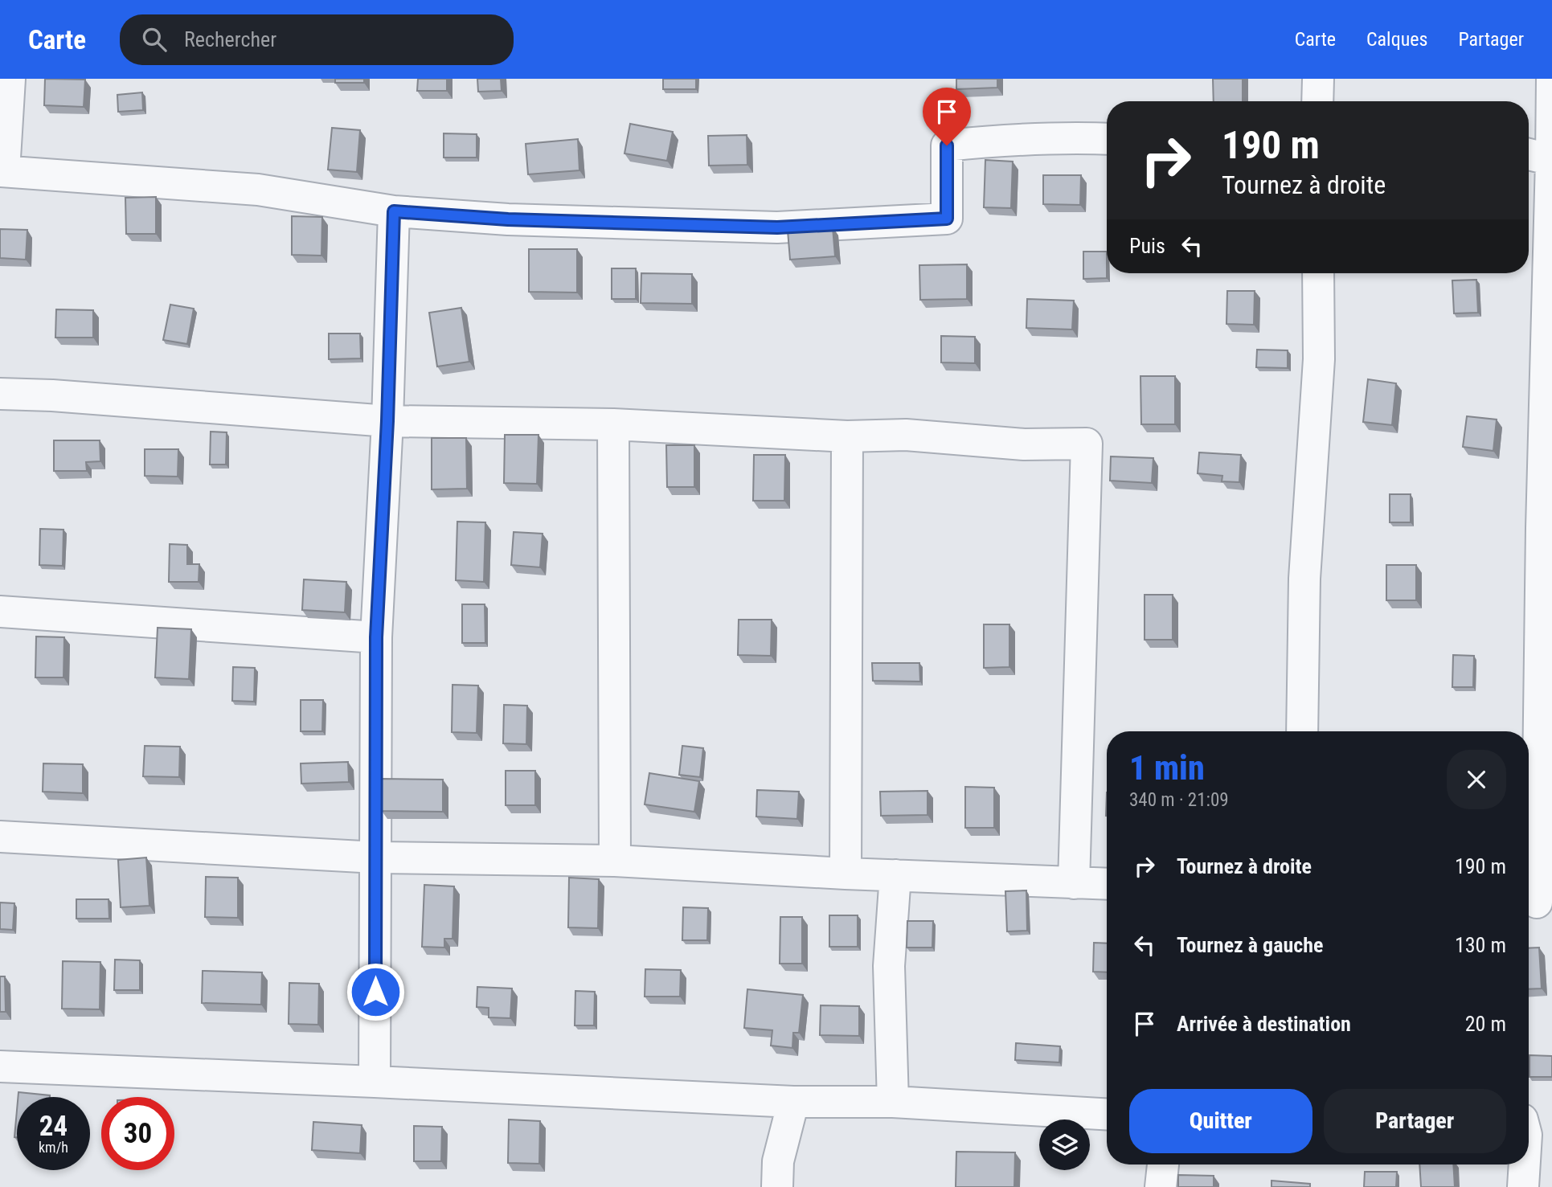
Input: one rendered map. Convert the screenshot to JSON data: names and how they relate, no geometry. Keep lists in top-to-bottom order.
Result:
{
  "page": {
    "header": "Carte",
    "search": "Rechercher",
    "nav": ["Carte", "Calques", "Partager"],
    "turn": ["190 m", "Tournez à droite"],
    "then": "Puis",
    "heading": ["1 min", "340 m · 21:09"],
    "list": [
      {
        "name": "Tournez à droite",
        "value": "190 m"
      },
      {
        "name": "Tournez à gauche",
        "value": "130 m"
      },
      {
        "name": "Arrivée à destination",
        "value": "20 m"
      }
    ],
    "buttons": ["Quitter", "Partager"],
    "speed": "24 km/h",
    "limit": "30"
  }
}
